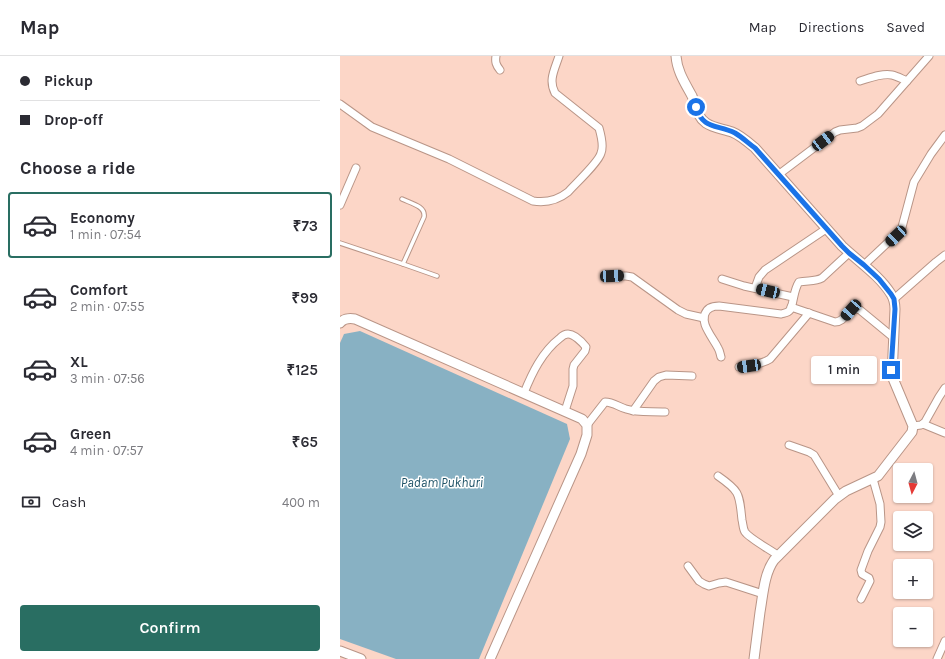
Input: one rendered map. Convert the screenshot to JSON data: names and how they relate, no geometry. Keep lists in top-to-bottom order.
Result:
{
  "water": ["Padam Pukhuri"],
  "north": "bottom",
  "page": {
    "header": "Map",
    "nav": ["Map", "Directions", "Saved"],
    "banner": ["Pickup", "Drop-off"],
    "heading": "Choose a ride",
    "list": [
      {
        "name": "Economy",
        "note": "1 min · 07:54",
        "value": "₹73"
      },
      {
        "name": "Comfort",
        "note": "2 min · 07:55",
        "value": "₹99"
      },
      {
        "name": "XL",
        "note": "3 min · 07:56",
        "value": "₹125"
      },
      {
        "name": "Green",
        "note": "4 min · 07:57",
        "value": "₹65"
      }
    ],
    "bubble": "1 min",
    "map_buttons": ["+", "−"],
    "pay": ["Cash", "400 m"],
    "buttons": "Confirm"
  }
}
